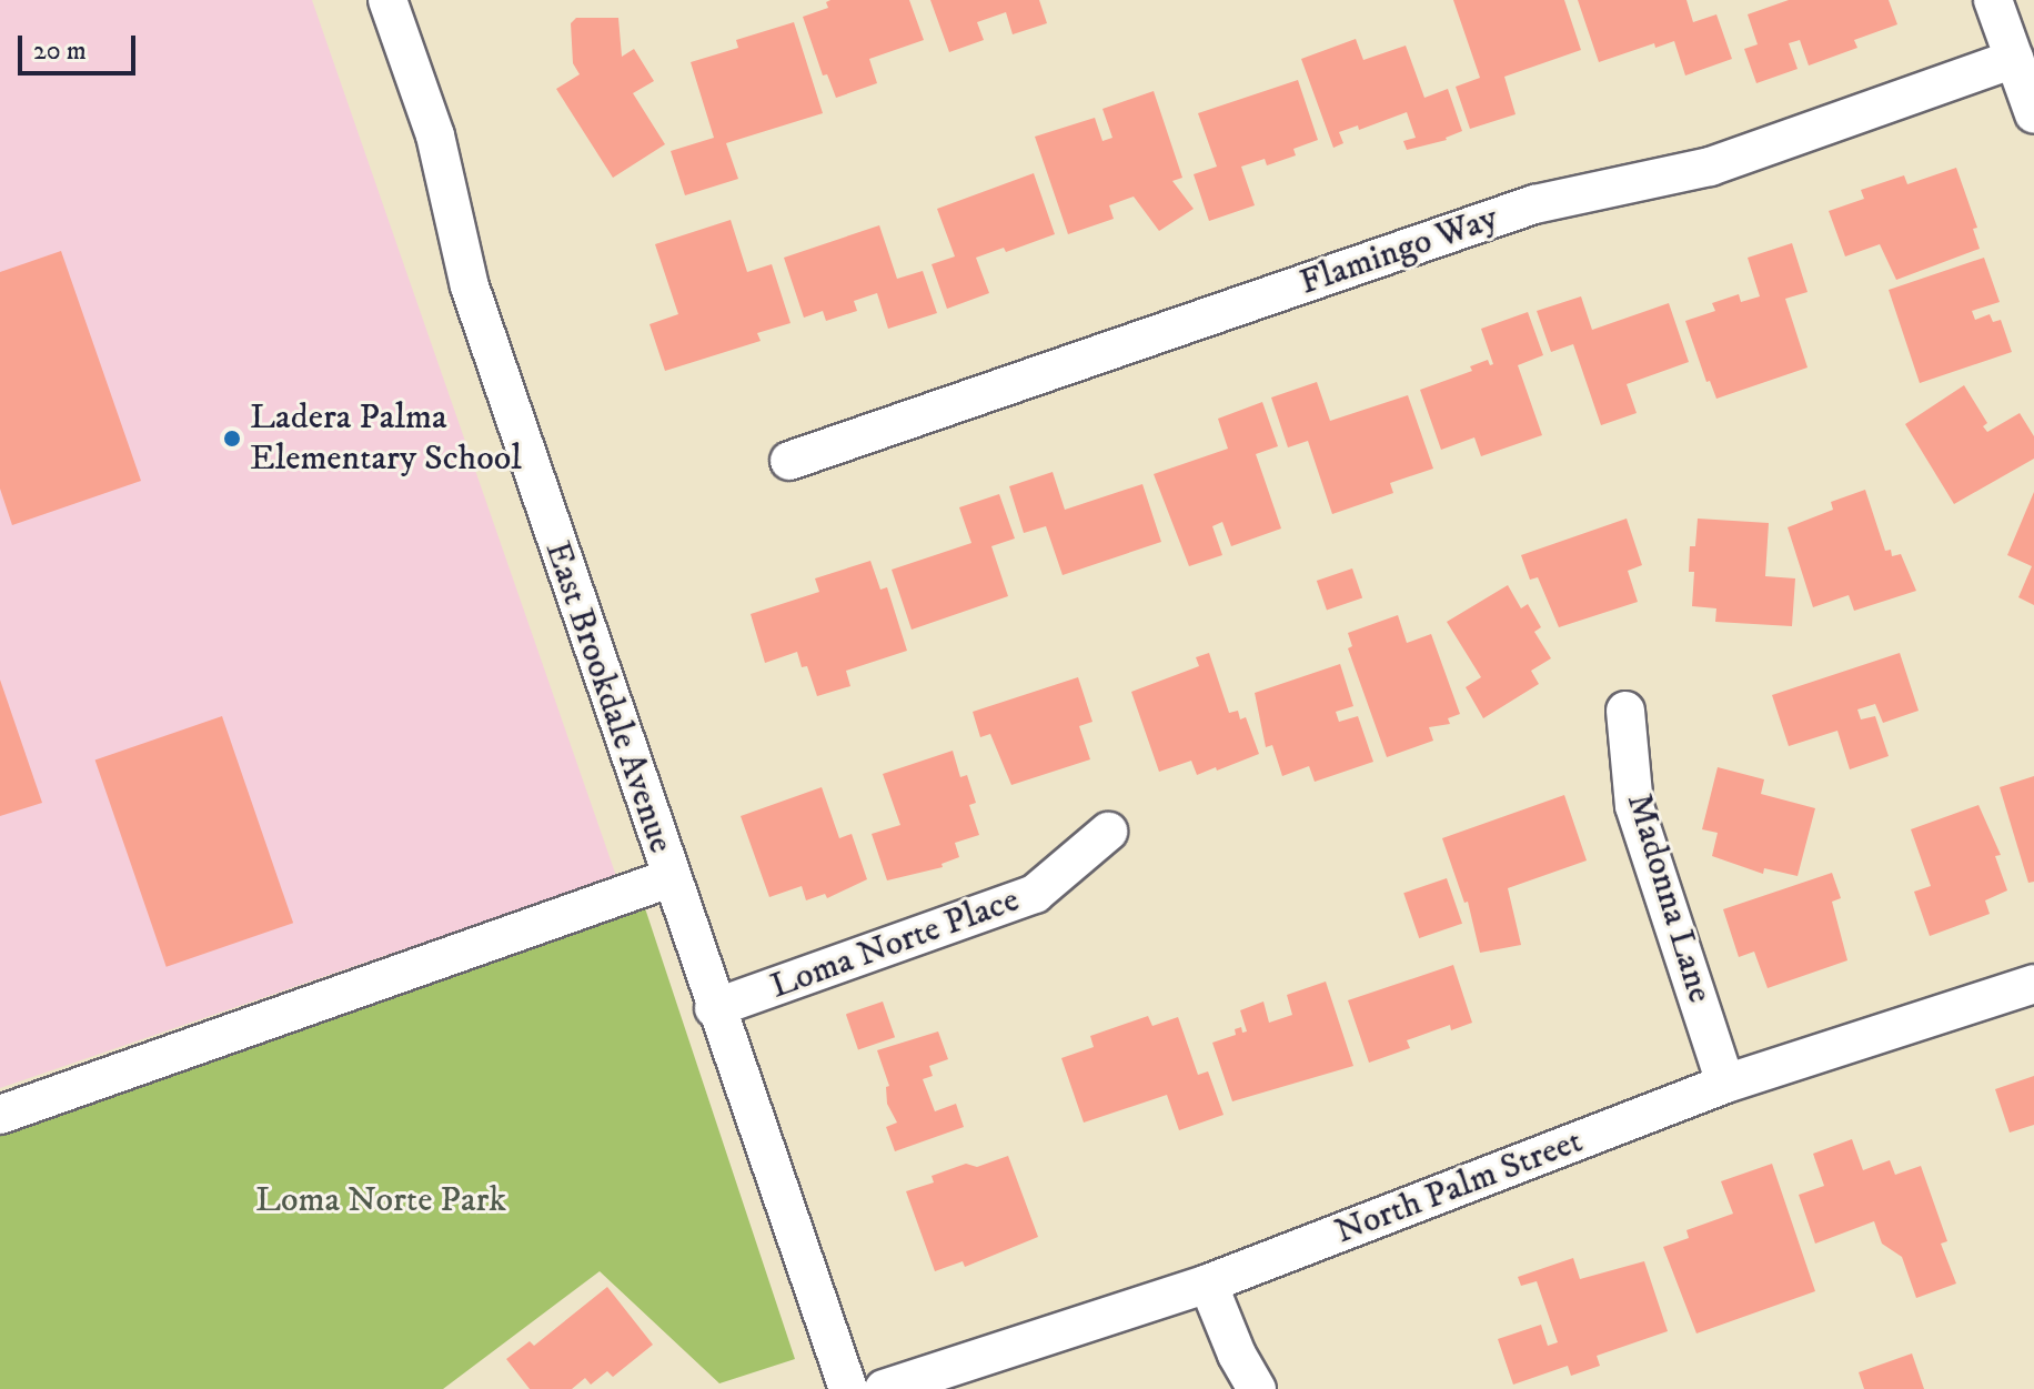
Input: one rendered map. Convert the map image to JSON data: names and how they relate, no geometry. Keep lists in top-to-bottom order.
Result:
{
  "streets": {
    "street": [
      "Flamingo Way",
      "East Brookdale Avenue",
      "Madonna Lane",
      "Loma Norte Place",
      "North Palm Street"
    ]
  },
  "crossings": [
    ["East Brookdale Avenue", "Loma Norte Place"],
    ["Madonna Lane", "North Palm Street"]
  ],
  "parks": ["Loma Norte Park"],
  "places": ["Ladera Palma Elementary School"],
  "scale_bar": "20 m"
}
